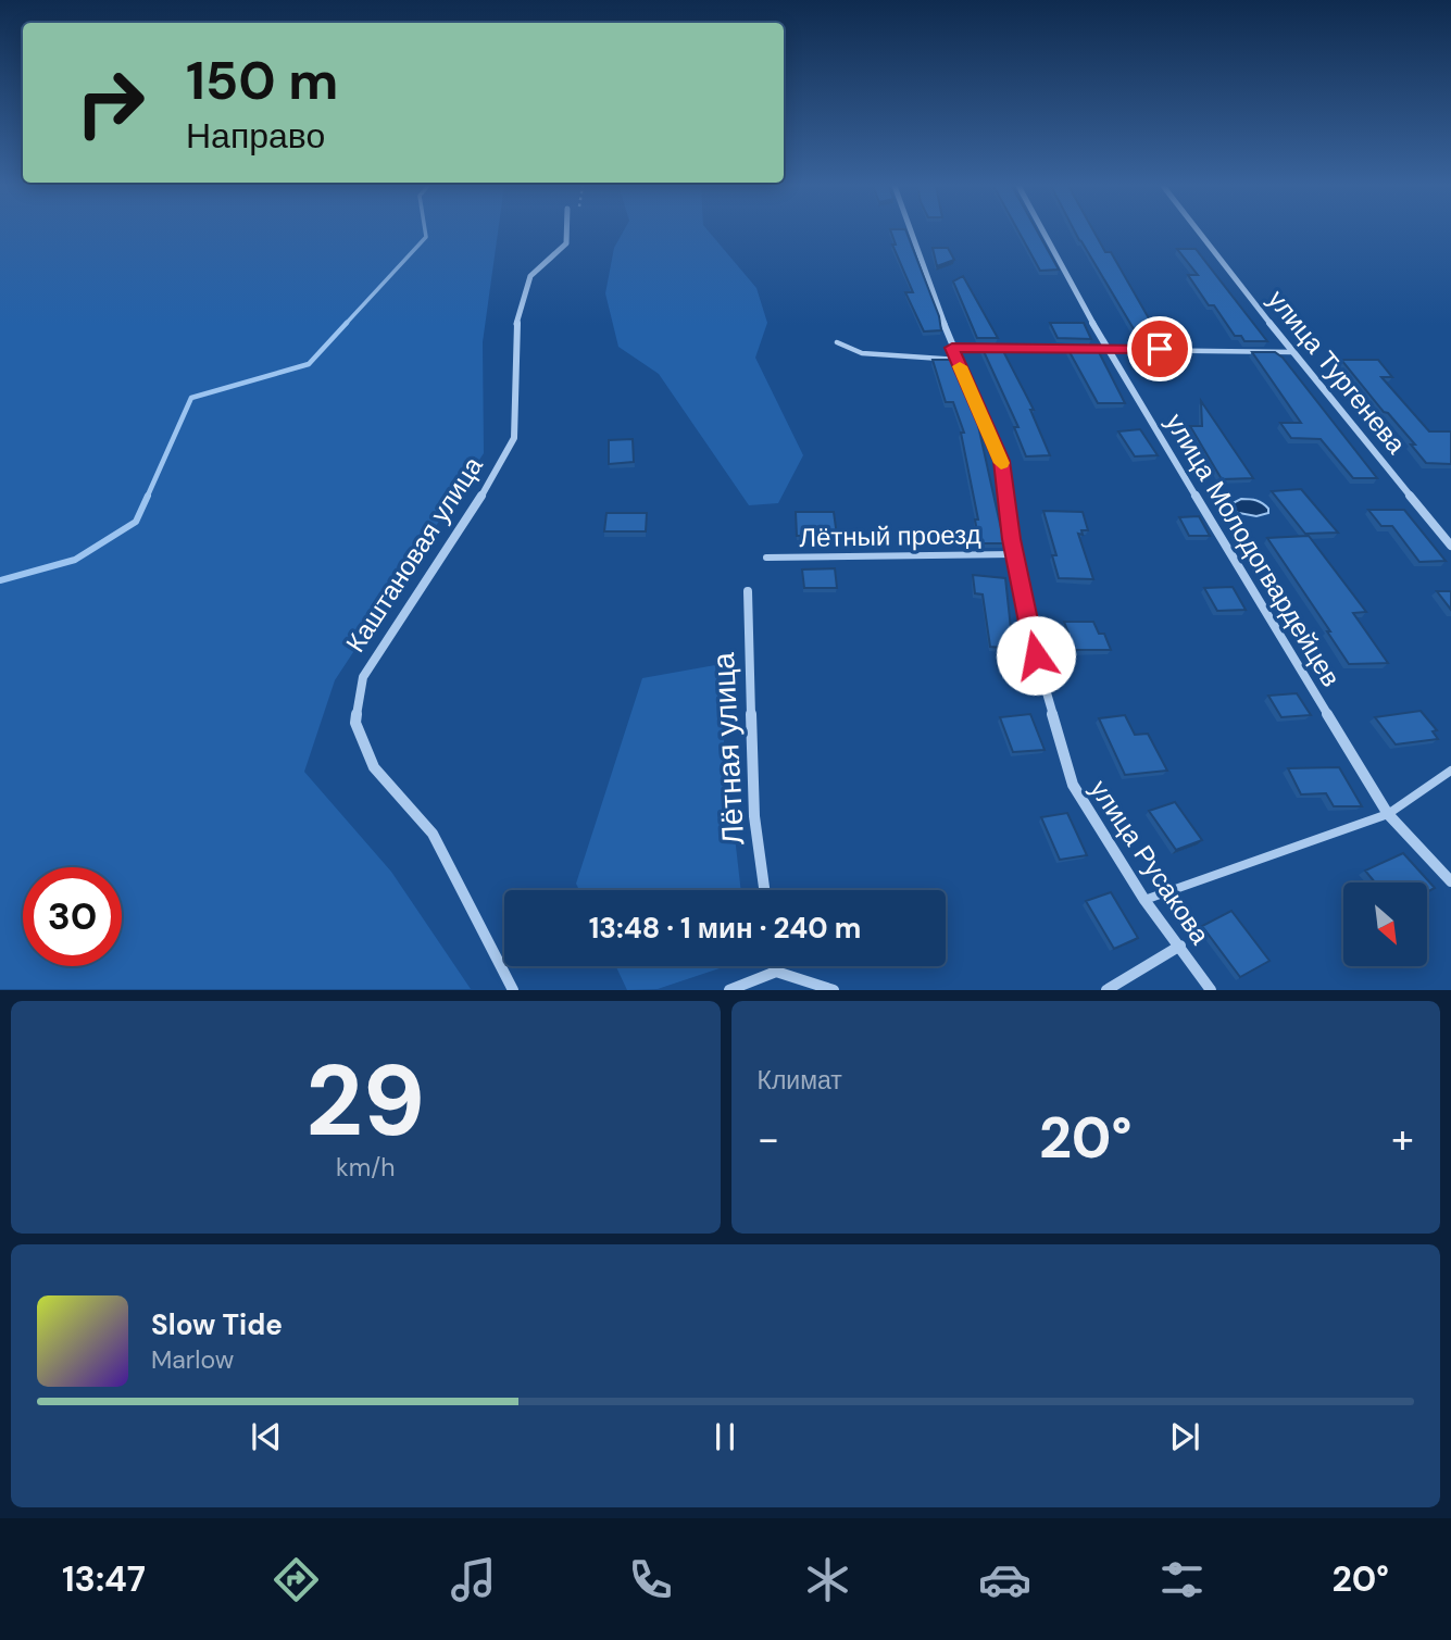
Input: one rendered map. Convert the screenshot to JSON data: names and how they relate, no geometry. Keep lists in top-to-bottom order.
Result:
{
  "streets": {
    "street": [
      "улица Тургенева",
      "улица Молодогвардейцев",
      "Каштановая улица",
      "Лётная улица",
      "улица Русакова"
    ],
    "lane": ["Лётный проезд"]
  },
  "crossings": [
    ["Лётный проезд", "улица Русакова"]
  ],
  "north": "bottom right",
  "page": {
    "turn": ["150 m", "Направо"],
    "limit": "30",
    "trip": "13:48 · 1 мин · 240 m",
    "tile": [
      ["29", "km/h"],
      "Климат"
    ],
    "heat": ["−", "20°", "+"],
    "song": ["Slow Tide", "Marlow"],
    "tabs": ["13:47", "20°"]
  }
}
